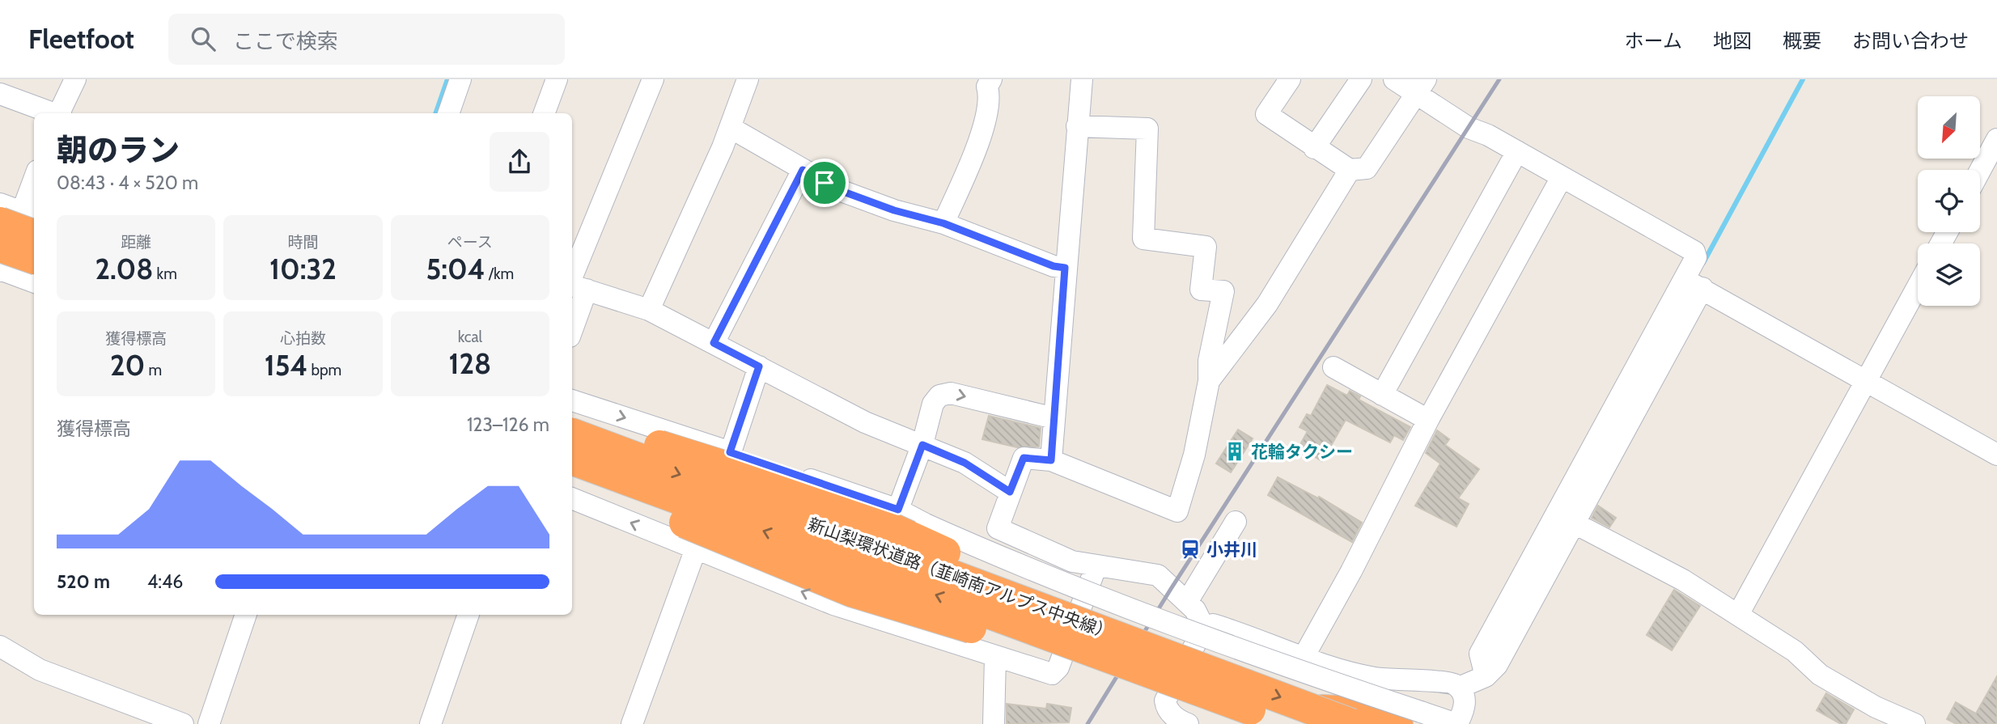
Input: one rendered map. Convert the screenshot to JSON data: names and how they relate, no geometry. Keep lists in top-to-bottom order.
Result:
{
  "streets": {
    "highway": ["新山梨環状道路（韮崎南アルプス中央線）"]
  },
  "places": {
    "building": ["花輪タクシー"],
    "station": ["小井川"]
  },
  "north": "bottom left",
  "page": {
    "header": "Fleetfoot",
    "search": "ここで検索",
    "nav": [
      "ホーム",
      "地図",
      "概要",
      "お問い合わせ"
    ],
    "heading": ["朝のラン", "08:43 · 4 × 520 m"],
    "stats": [
      ["距離", "2.08 km"],
      ["時間", "10:32"],
      ["ペース", "5:04 /km"],
      ["獲得標高", "20 m"],
      ["心拍数", "154 bpm"],
      ["kcal", "128"]
    ],
    "chart": ["獲得標高", "123–126 m"],
    "list": [
      {
        "name": "520 m",
        "note": "4:46"
      }
    ]
  }
}
